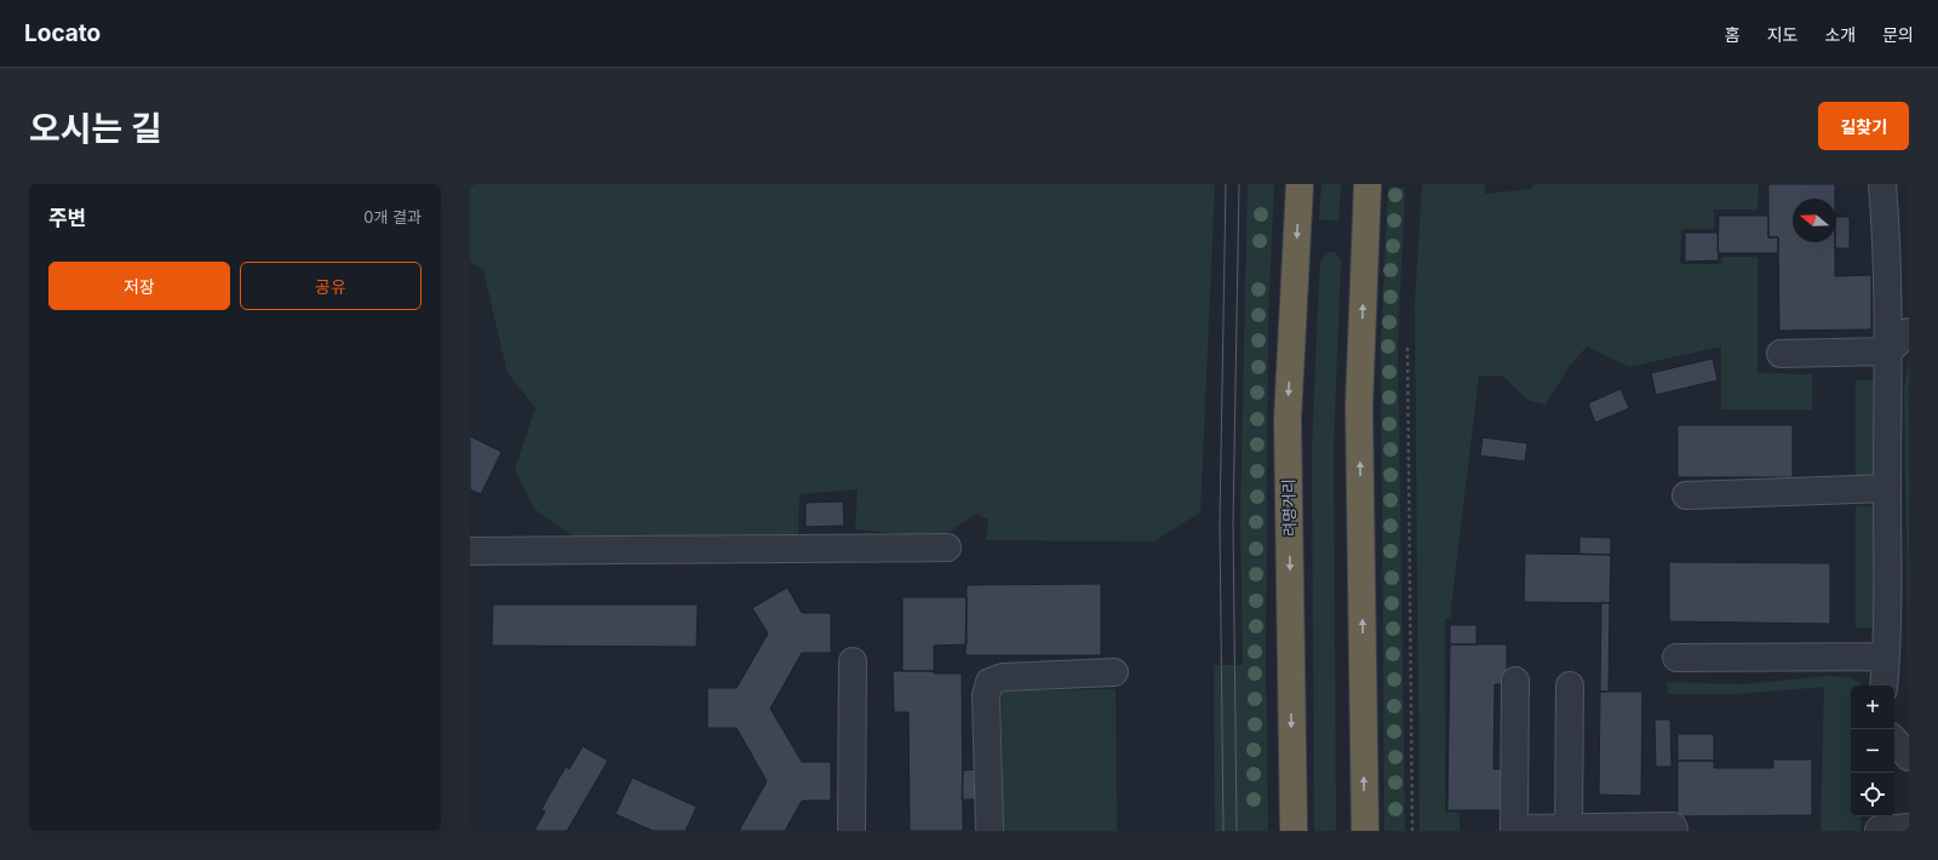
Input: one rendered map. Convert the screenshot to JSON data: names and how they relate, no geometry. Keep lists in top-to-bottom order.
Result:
{
  "streets": {
    "highway": ["려명거리"]
  },
  "north": "left",
  "page": {
    "header": "Locato",
    "nav": [
      "홈",
      "지도",
      "소개",
      "문의"
    ],
    "title": "오시는 길",
    "buttons": [
      "길찾기",
      ["저장", "공유"]
    ],
    "heading": ["주변", "0개 결과"],
    "map_buttons": ["+", "−"]
  }
}
